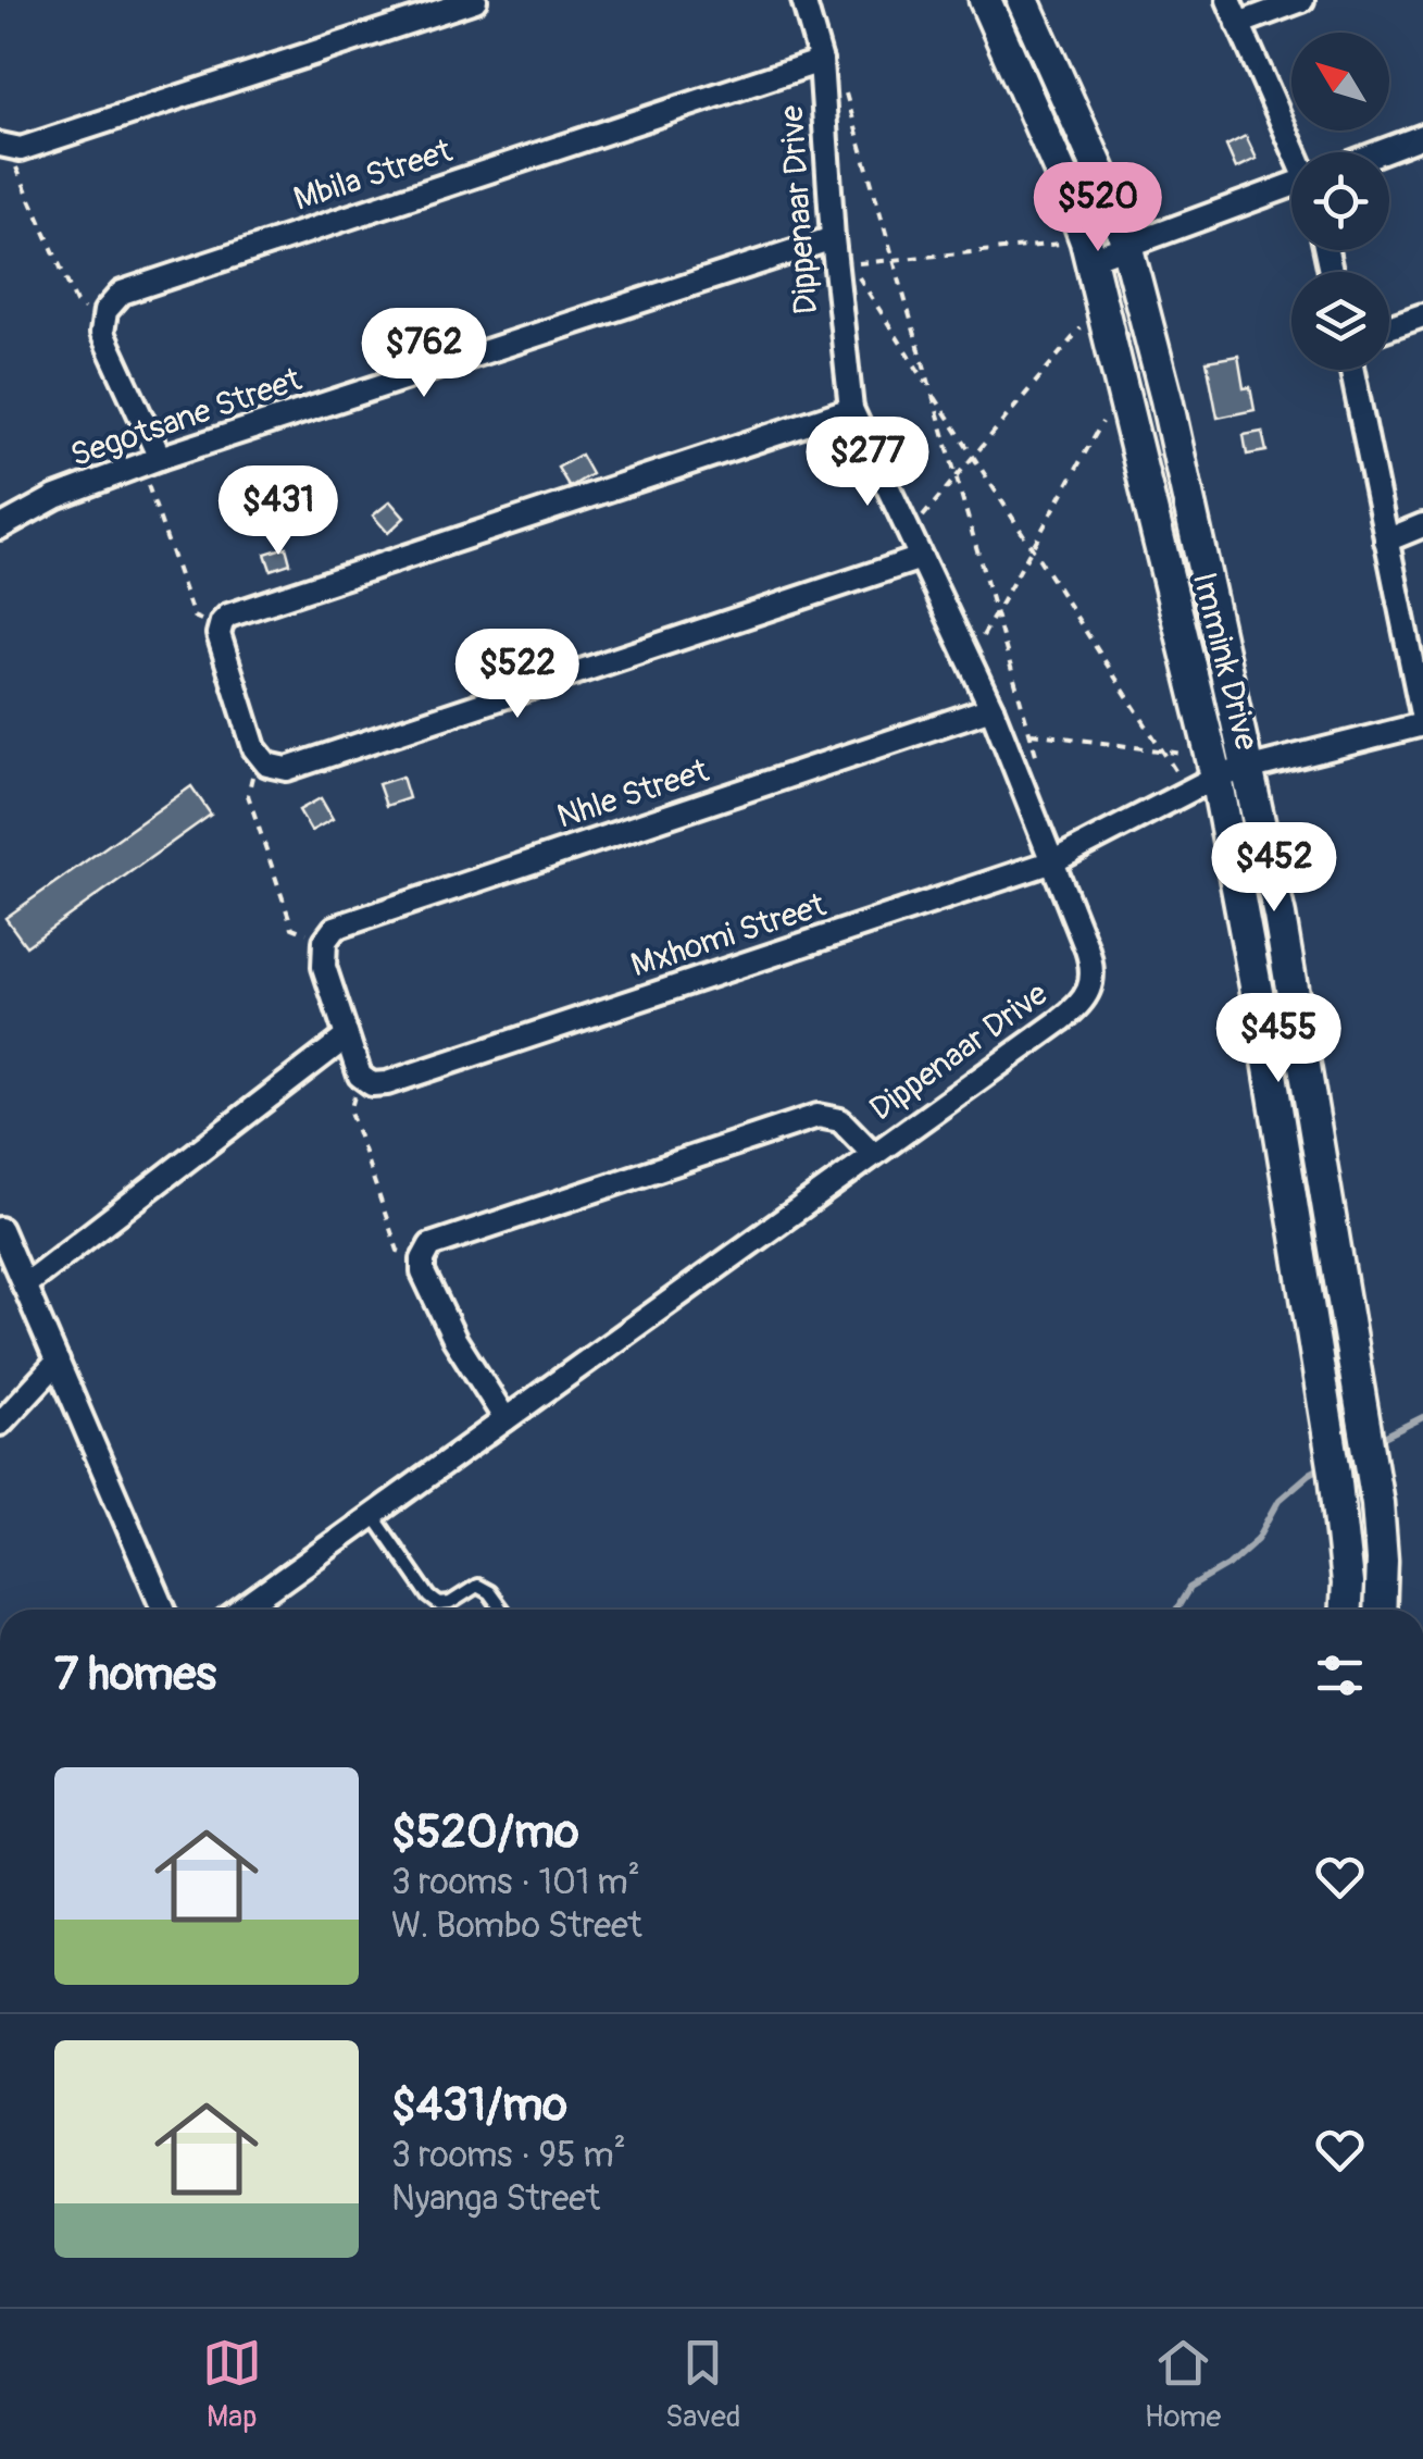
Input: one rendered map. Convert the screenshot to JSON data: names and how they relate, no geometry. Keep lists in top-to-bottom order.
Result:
{
  "streets": {
    "main road": ["Immink Drive"],
    "street": [
      "Mbila Street",
      "Dippenaar Drive",
      "Segotsane Street",
      "Nhle Street",
      "Mxhomi Street"
    ]
  },
  "crossings": [
    ["Mbila Street", "Dippenaar Drive"],
    ["Dippenaar Drive", "Segotsane Street"],
    ["Dippenaar Drive", "Nhle Street"],
    ["Dippenaar Drive", "Mxhomi Street"],
    ["Immink Drive", "Mxhomi Street"]
  ],
  "north": "top left",
  "page": {
    "price": [
      "$520",
      "$762",
      "$277",
      "$431",
      "$522",
      "$452",
      "$455"
    ],
    "heading": "7 homes",
    "list": [
      {
        "name": "$520/mo",
        "note": "3 rooms · 101 m² · W. Bombo Street"
      },
      {
        "name": "$431/mo",
        "note": "3 rooms · 95 m² · Nyanga Street"
      }
    ],
    "tabs": ["Map", "Saved", "Home"]
  }
}
